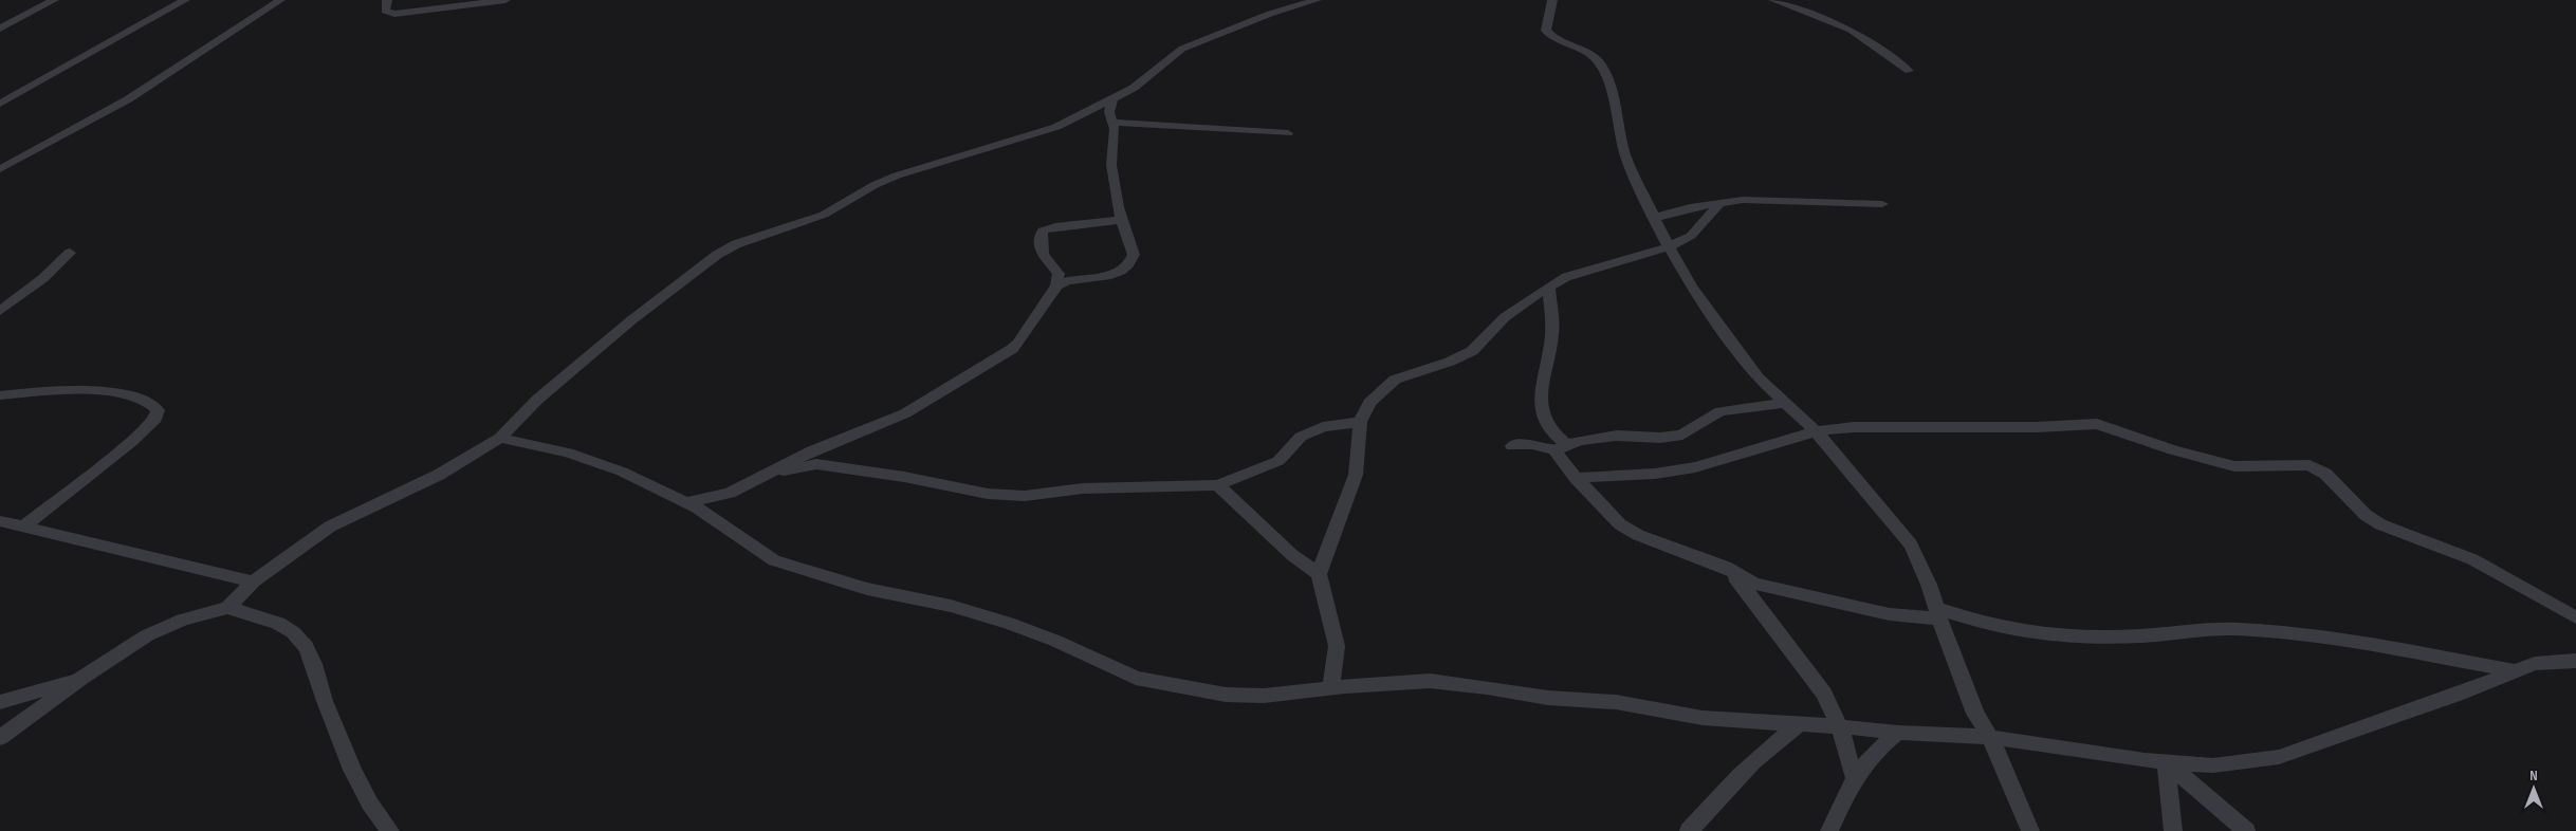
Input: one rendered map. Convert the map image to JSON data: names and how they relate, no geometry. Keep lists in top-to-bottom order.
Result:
{
  "north": "top"
}
